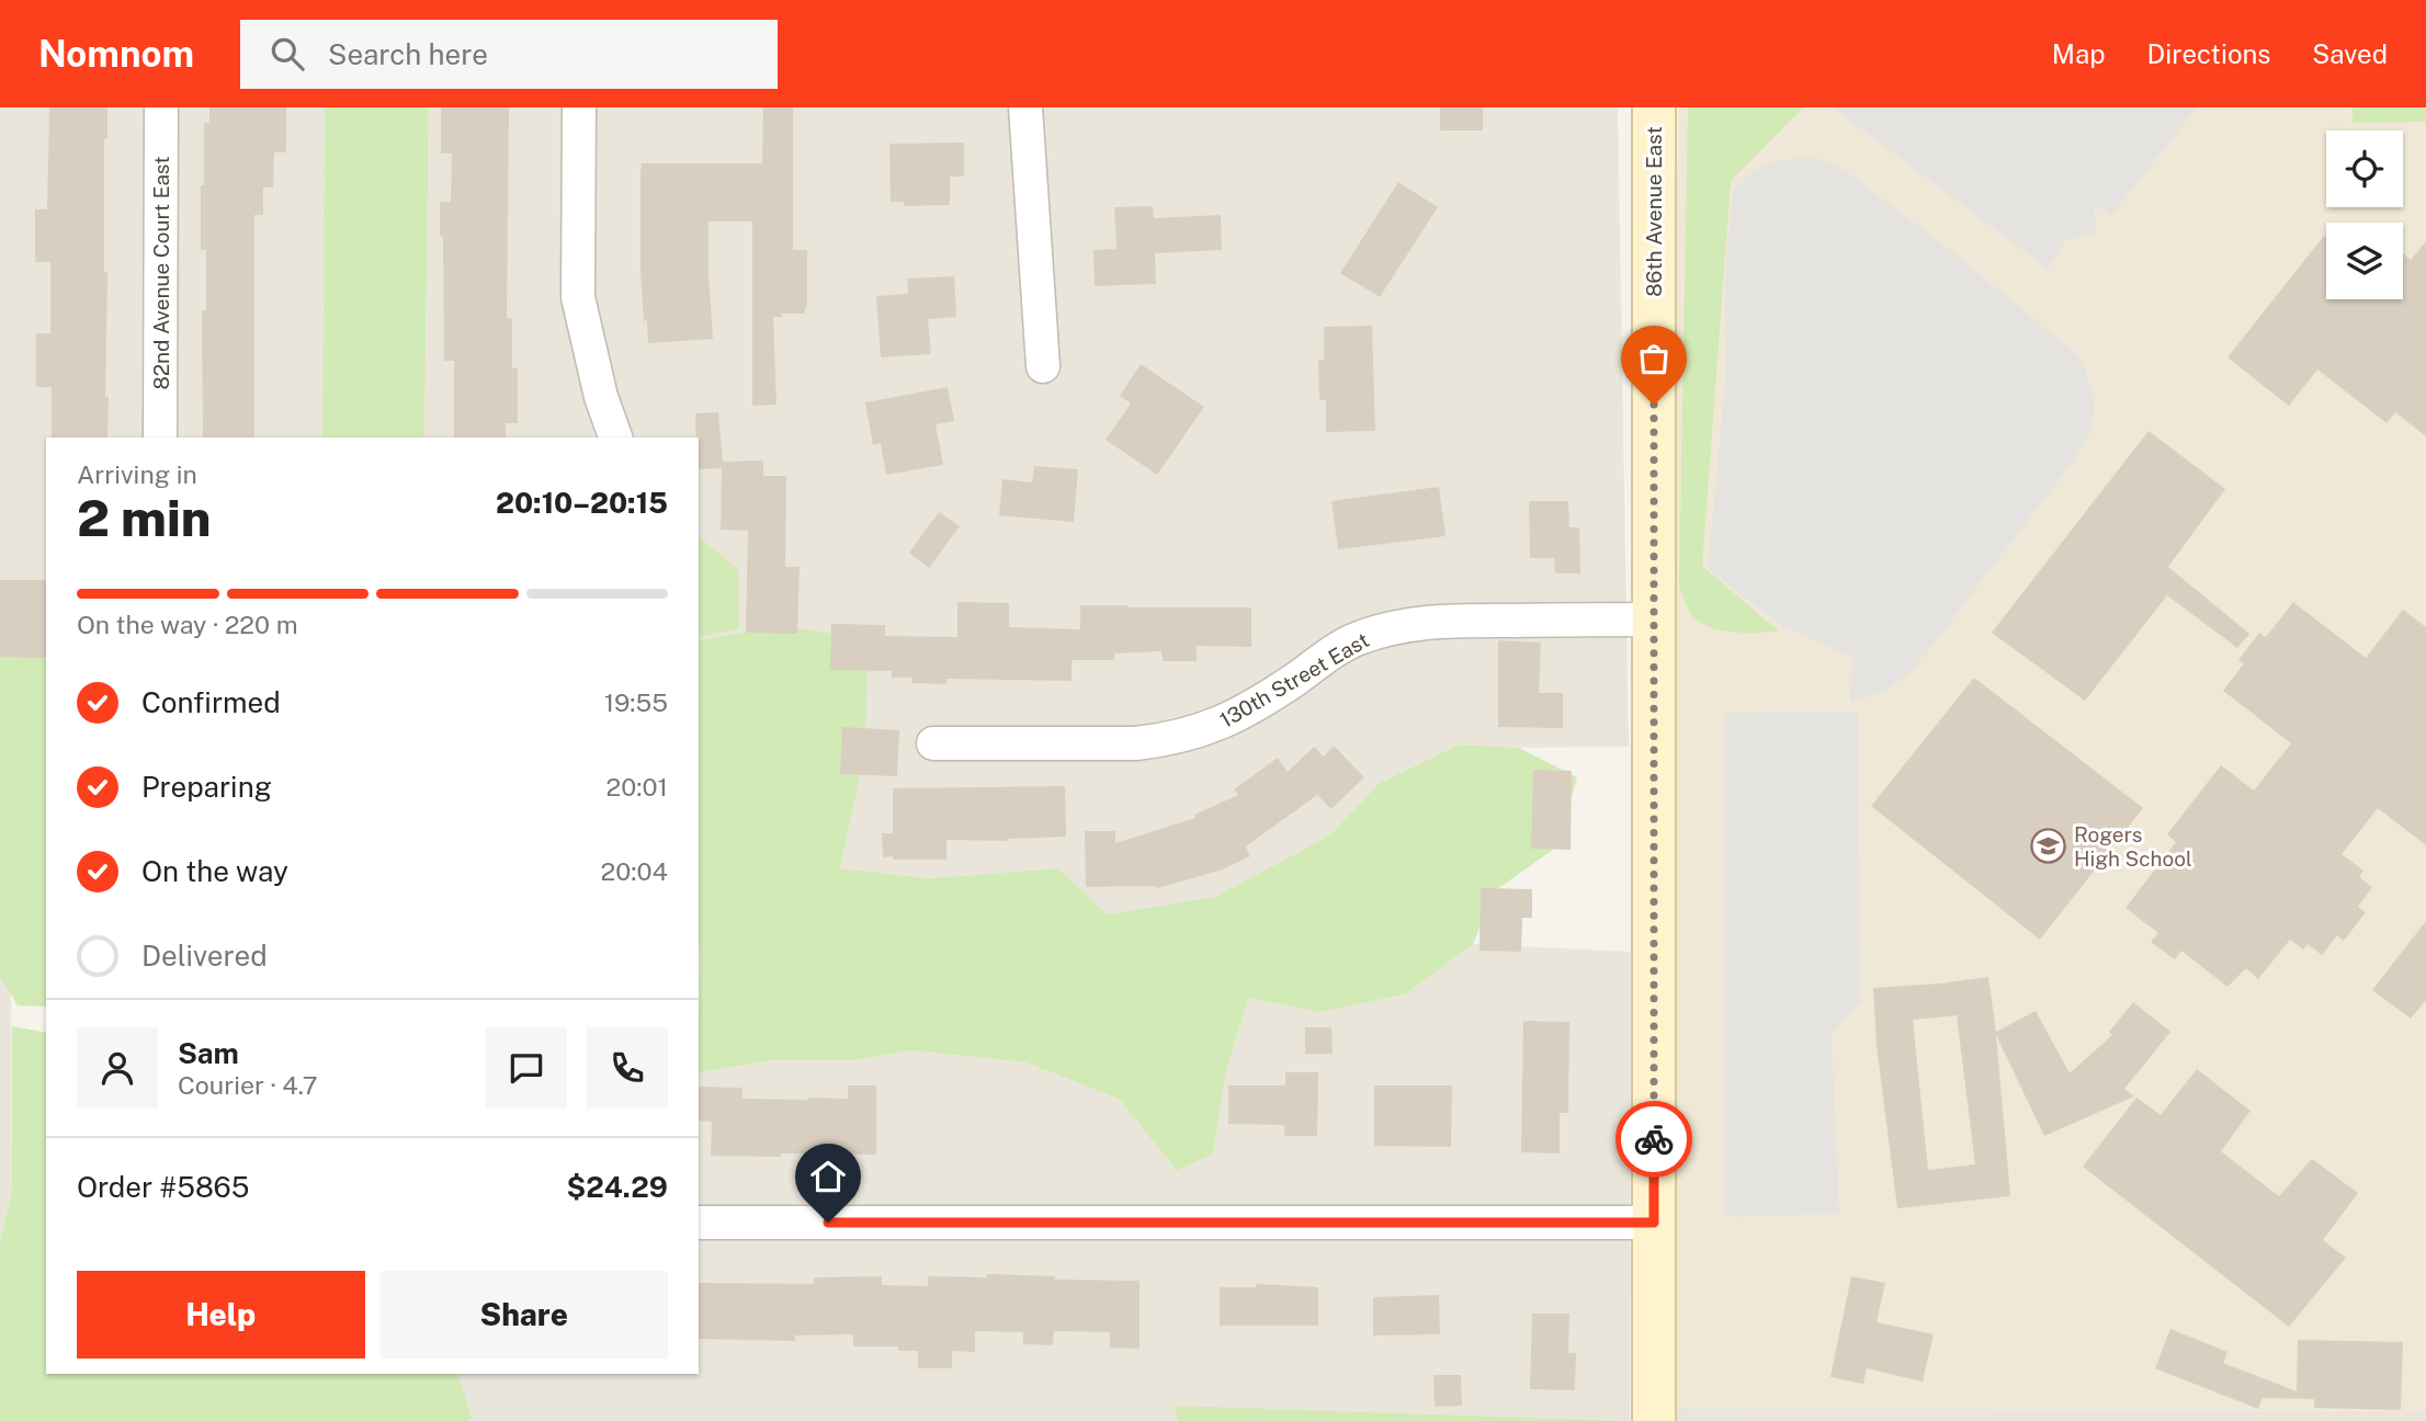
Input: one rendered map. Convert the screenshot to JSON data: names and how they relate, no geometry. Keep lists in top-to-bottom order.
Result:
{
  "streets": {
    "street": ["86th Avenue East", "82nd Avenue Court East", "130th Street East"]
  },
  "crossings": [
    ["86th Avenue East", "130th Street East"]
  ],
  "places": {
    "school or university": ["Rogers High School"]
  },
  "page": {
    "header": "Nomnom",
    "search": "Search here",
    "nav": ["Map", "Directions", "Saved"],
    "heading": ["2 min", "Arriving in", "20:10–20:15"],
    "panel": [
      "Sam",
      "Courier · 4.7",
      "Order #5865",
      "$24.29"
    ],
    "bar": "On the way · 220 m",
    "list": [
      ["Confirmed", "19:55"],
      ["Preparing", "20:01"],
      ["On the way", "20:04"],
      "Delivered"
    ],
    "buttons": ["Help", "Share"]
  }
}
